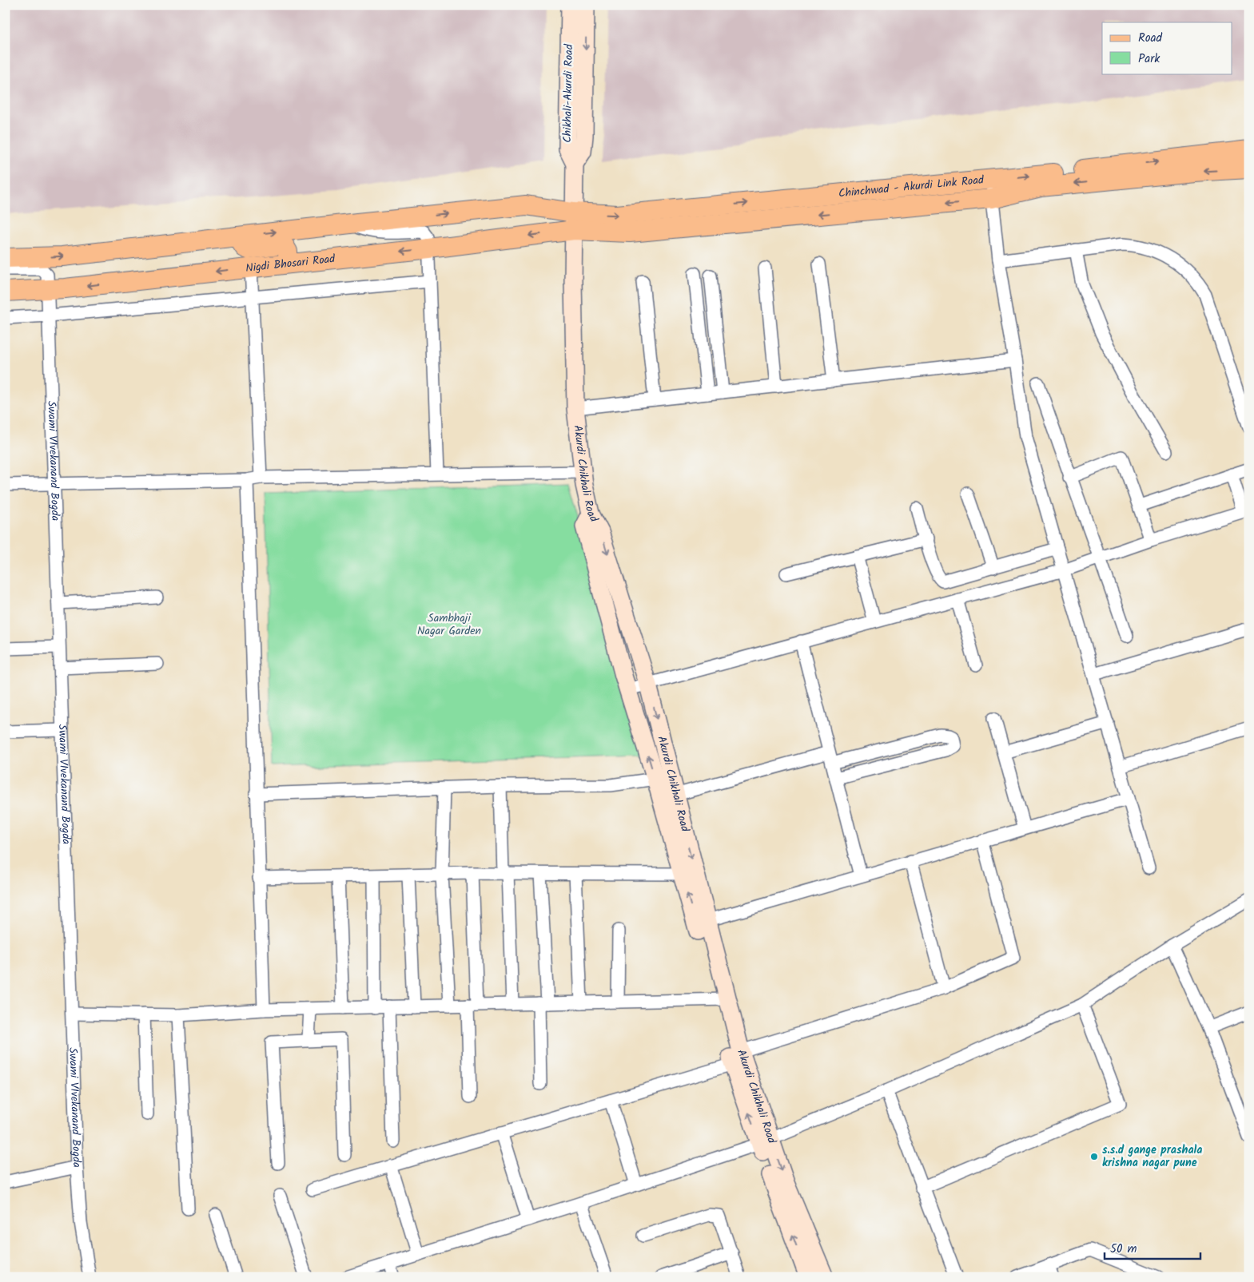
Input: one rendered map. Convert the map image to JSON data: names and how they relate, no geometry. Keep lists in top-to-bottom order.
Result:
{
  "streets": {
    "main road": [
      "Chikhali-Akurdi Road",
      "Chinchwad - Akurdi Link Road",
      "Nigdi Bhosari Road",
      "Akurdi Chikhali Road"
    ],
    "street": ["Swami VIvekanand Bogda"]
  },
  "crossings": [
    ["Chikhali-Akurdi Road", "Akurdi Chikhali Road"],
    ["Chinchwad - Akurdi Link Road", "Nigdi Bhosari Road"],
    ["Chinchwad - Akurdi Link Road", "Akurdi Chikhali Road"],
    ["Nigdi Bhosari Road", "Swami VIvekanand Bogda"],
    ["Nigdi Bhosari Road", "Akurdi Chikhali Road"]
  ],
  "parks": ["Sambhaji Nagar Garden"],
  "places": ["s.s.d gange prashala krishna nagar pune"],
  "legend": ["Road", "Park"],
  "scale_bar": "50 m"
}
